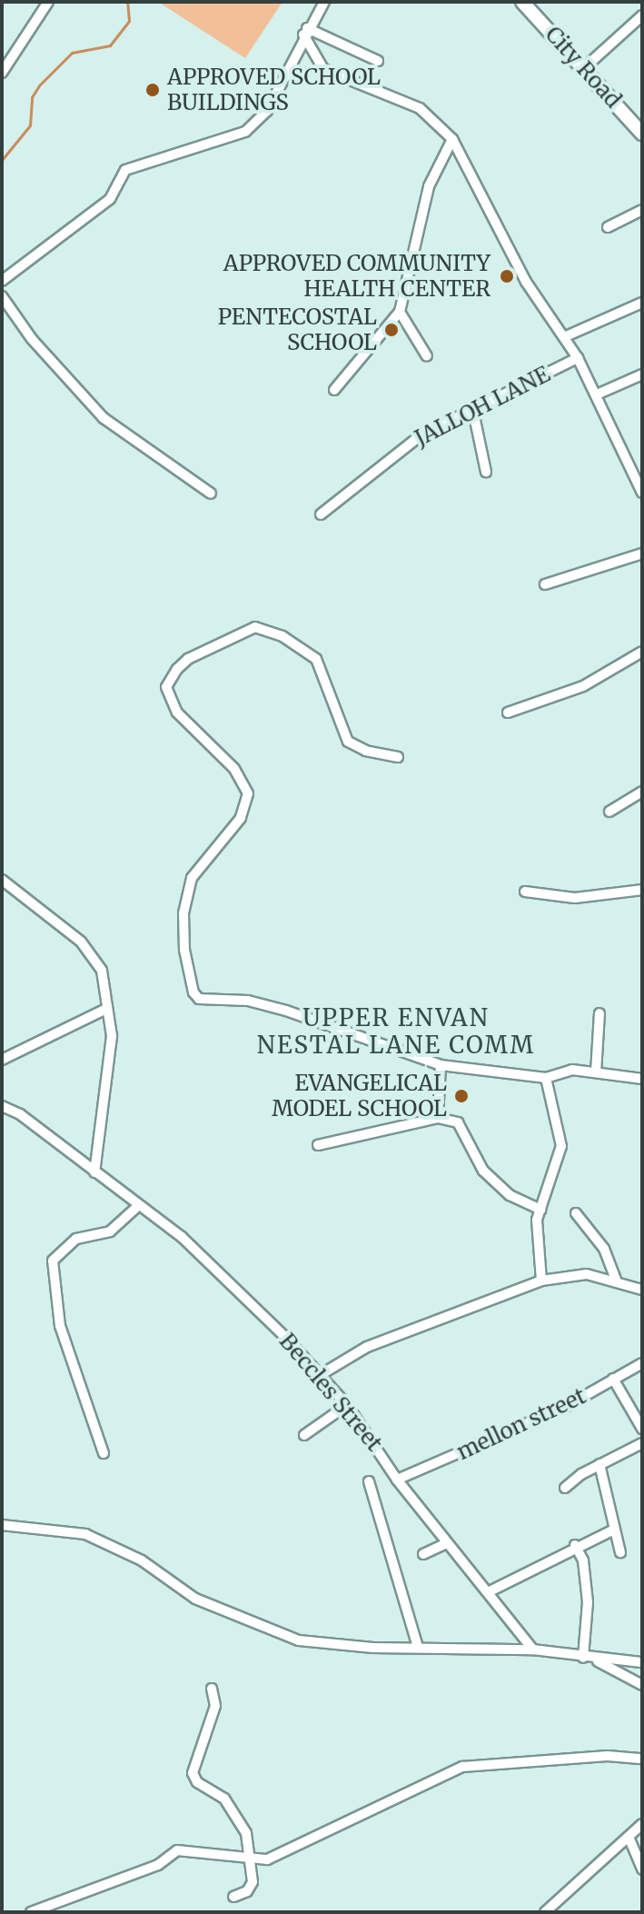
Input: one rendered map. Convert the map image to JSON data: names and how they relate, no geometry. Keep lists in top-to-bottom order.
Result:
{
  "streets": {
    "main road": ["City Road"],
    "street": ["JALLOH LANE", "Beccles Street", "mellon street"]
  },
  "crossings": [
    ["Beccles Street", "mellon street"]
  ],
  "districts": ["UPPER ENVAN NESTAL LANE COMM"],
  "places": [
    "APPROVED SCHOOL BUILDINGS",
    "APPROVED COMMUNITY HEALTH CENTER",
    "PENTECOSTAL SCHOOL",
    "EVANGELICAL MODEL SCHOOL"
  ]
}
